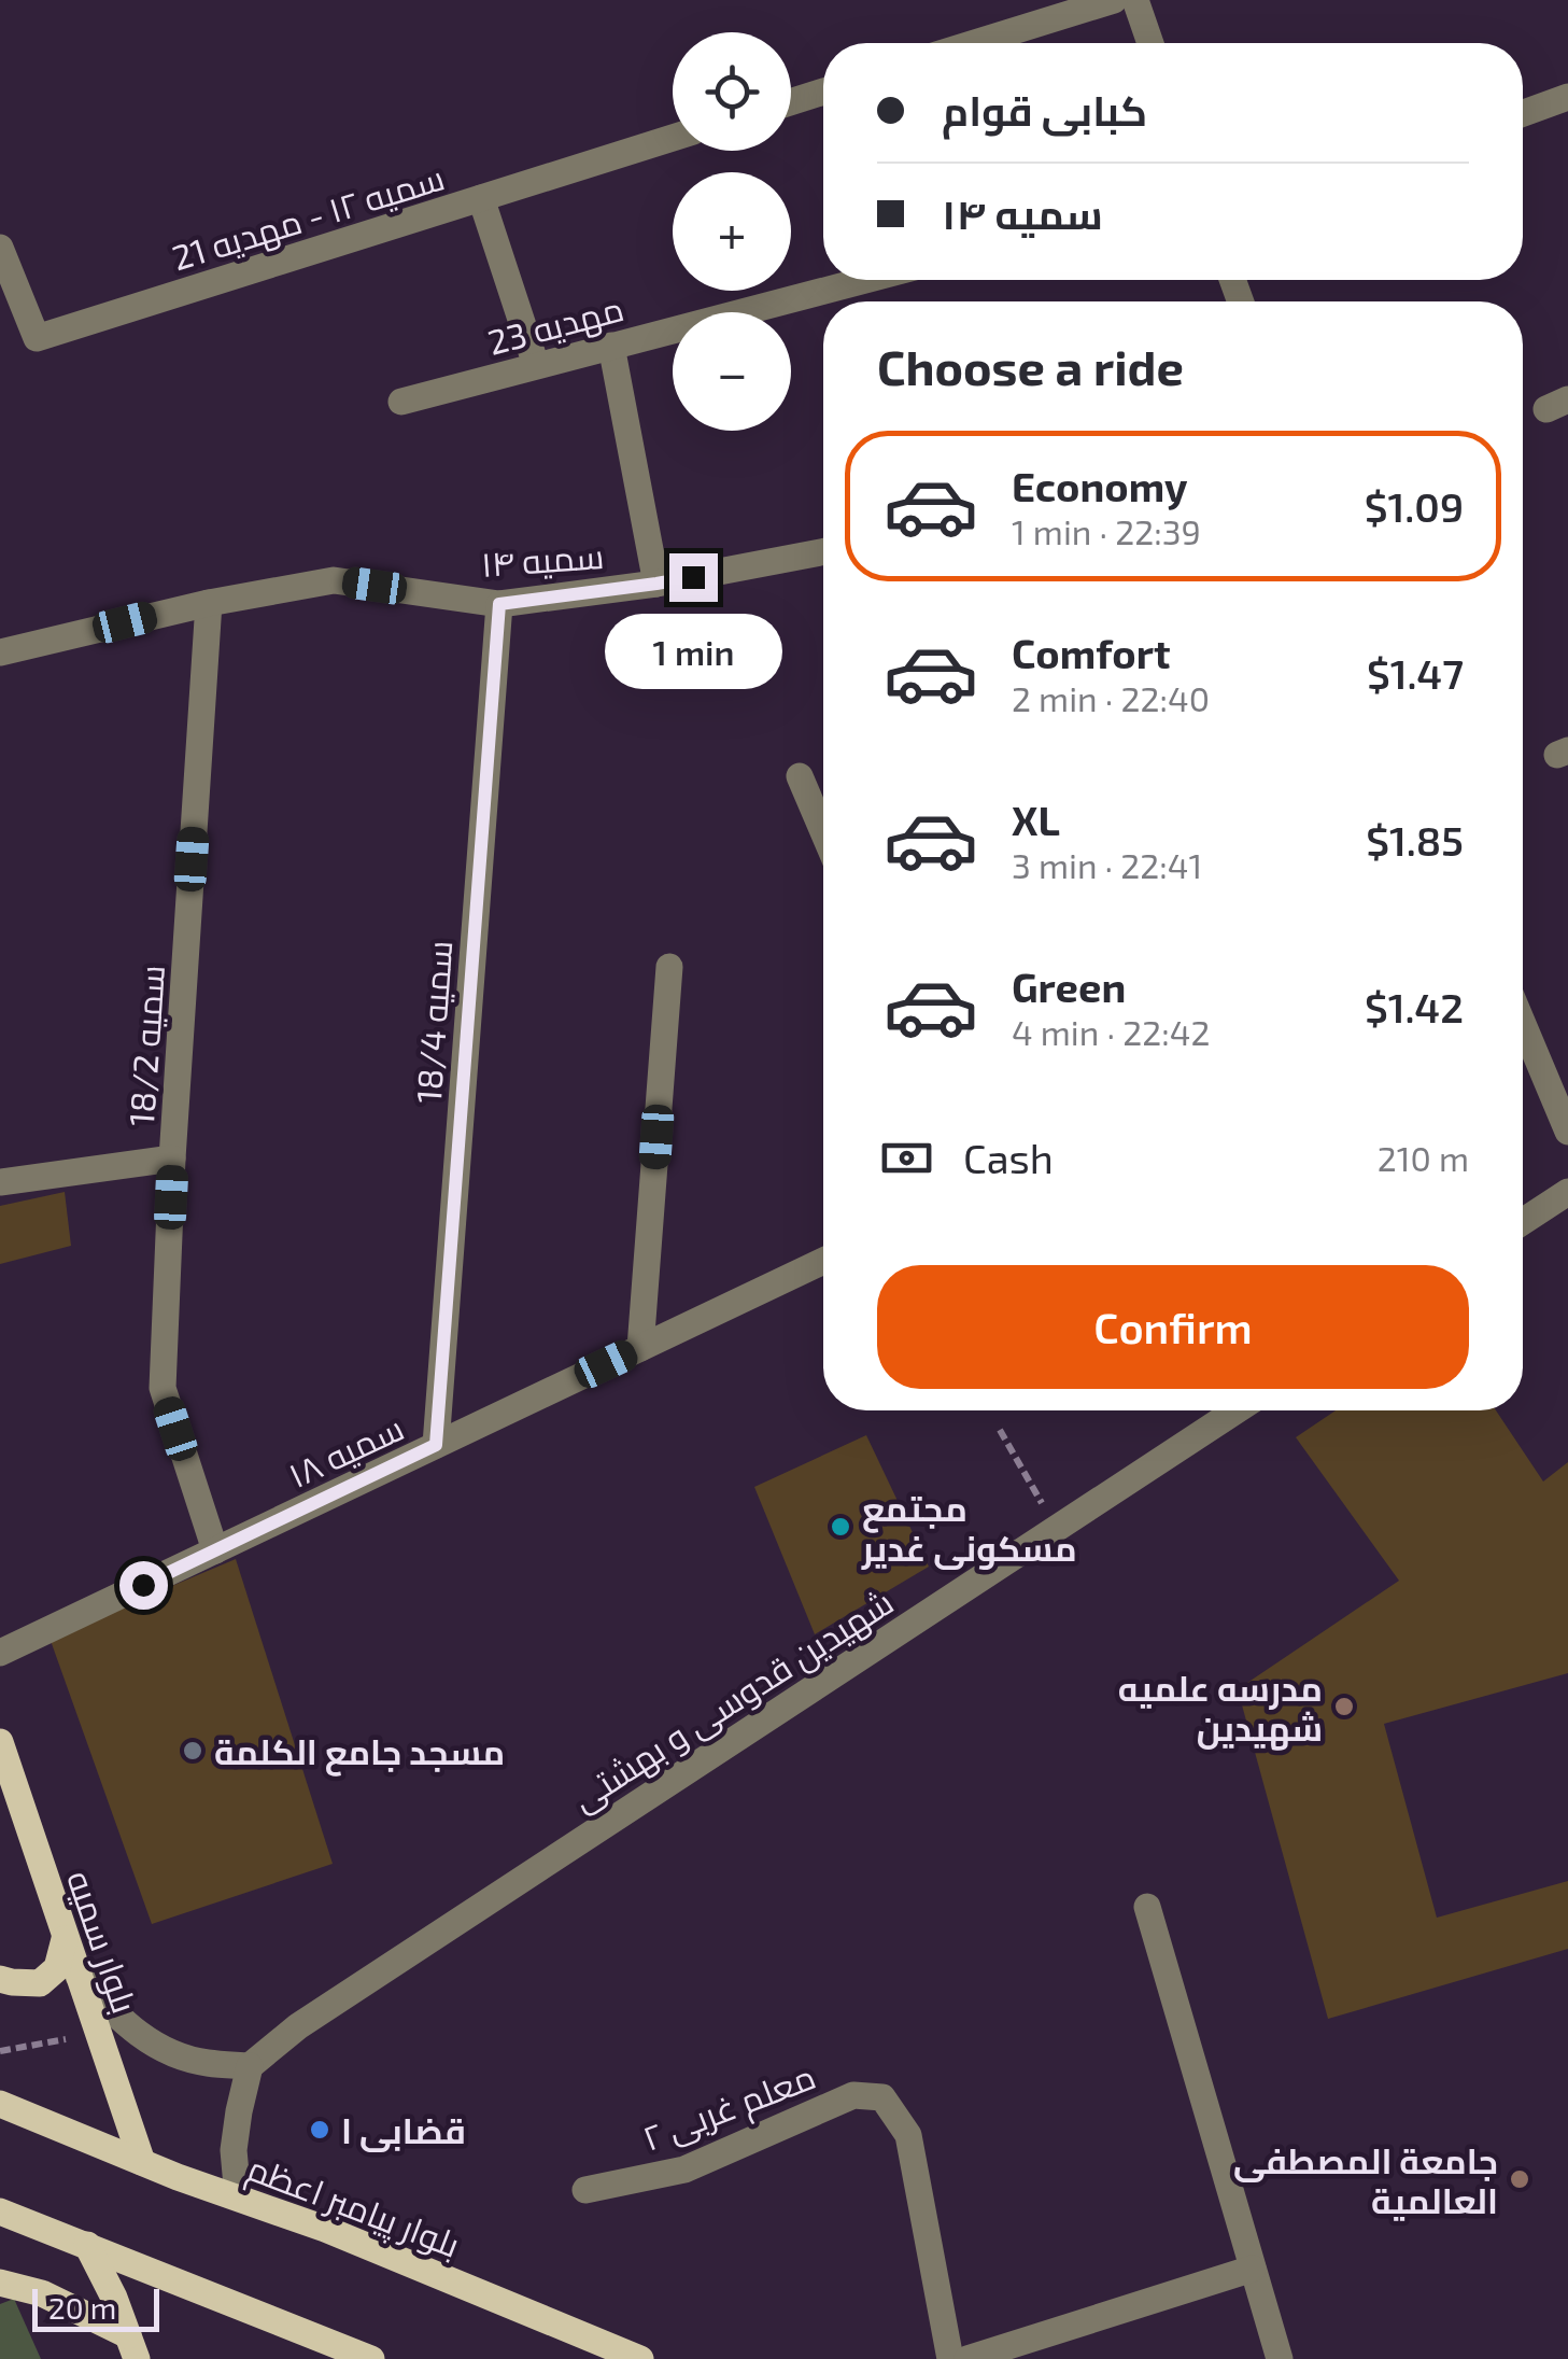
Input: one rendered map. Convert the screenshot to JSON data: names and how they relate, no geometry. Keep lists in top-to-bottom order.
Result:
{
  "streets": {
    "main road": ["بلوار سمیه", "بلوار پیامبر اعظم"],
    "street": [
      "سمیه ۱۲ - مهدیه 21",
      "مهدیه 23",
      "سمیه ۱۴",
      "سمیه 18/4",
      "سمیه 18/2",
      "سمیه ۱۸",
      "شهیدین قدوسی و بهشتی",
      "معلم غربی ۲"
    ]
  },
  "crossings": [
    ["سمیه ۱۴", "سمیه 18/4"],
    ["سمیه ۱۴", "سمیه 18/2"],
    ["سمیه 18/4", "سمیه ۱۸"],
    ["سمیه 18/2", "سمیه ۱۸"],
    ["بلوار سمیه", "بلوار پیامبر اعظم"]
  ],
  "places": [
    "مجتمع مسکونی غدیر",
    "مدرسه علمیه شهیدین",
    "مسجد جامع الکلمة",
    "قضابی ا",
    "جامعة المصطفی العالمیة"
  ],
  "scale_bar": "20 m",
  "page": {
    "map_buttons": ["+", "−"],
    "banner": ["کبابی قوام", "سمیه ۱۴"],
    "heading": "Choose a ride",
    "list": [
      {
        "name": "Economy",
        "note": "1 min · 22:39",
        "value": "$1.09"
      },
      {
        "name": "Comfort",
        "note": "2 min · 22:40",
        "value": "$1.47"
      },
      {
        "name": "XL",
        "note": "3 min · 22:41",
        "value": "$1.85"
      },
      {
        "name": "Green",
        "note": "4 min · 22:42",
        "value": "$1.42"
      }
    ],
    "bubble": "1 min",
    "pay": ["Cash", "210 m"],
    "buttons": "Confirm",
    "scale": "20 m"
  }
}
